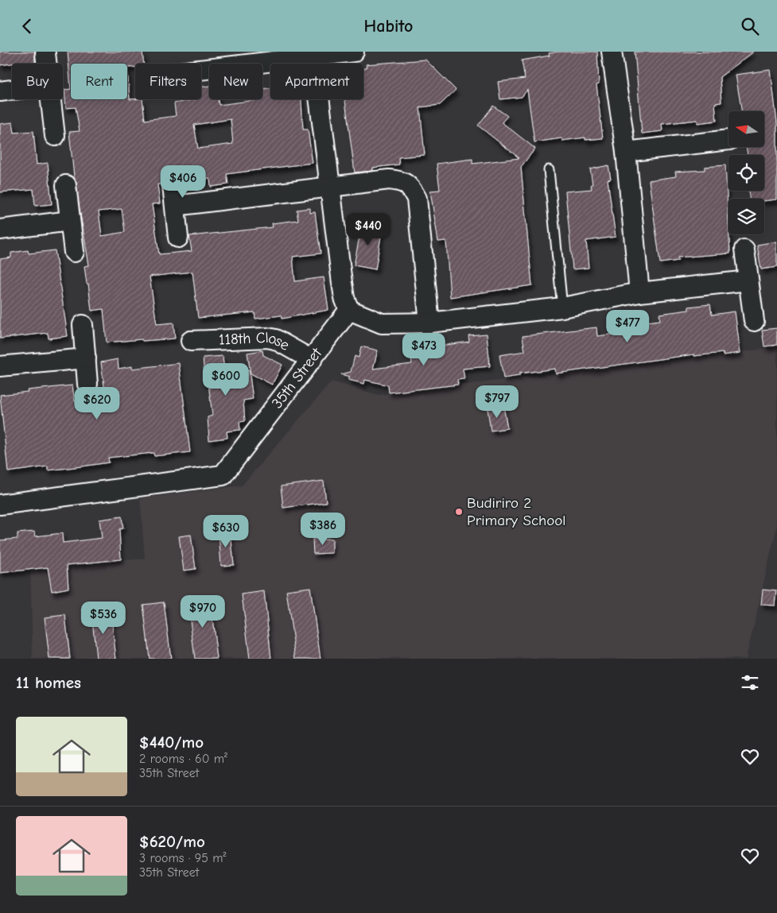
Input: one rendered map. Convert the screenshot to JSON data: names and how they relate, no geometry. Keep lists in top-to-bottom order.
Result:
{
  "streets": {
    "street": ["118th Close", "35th Street"]
  },
  "crossings": [
    ["118th Close", "35th Street"]
  ],
  "places": ["Budiriro 2 Primary School"],
  "north": "left",
  "page": {
    "header": "Habito",
    "chip": [
      "Buy",
      "Rent",
      "Filters",
      "New",
      "Apartment"
    ],
    "price": [
      "$406",
      "$440",
      "$477",
      "$473",
      "$600",
      "$797",
      "$620",
      "$386",
      "$630",
      "$970",
      "$536"
    ],
    "heading": "11 homes",
    "list": [
      {
        "name": "$440/mo",
        "note": "2 rooms · 60 m² · 35th Street"
      },
      {
        "name": "$620/mo",
        "note": "3 rooms · 95 m² · 35th Street"
      }
    ]
  }
}
